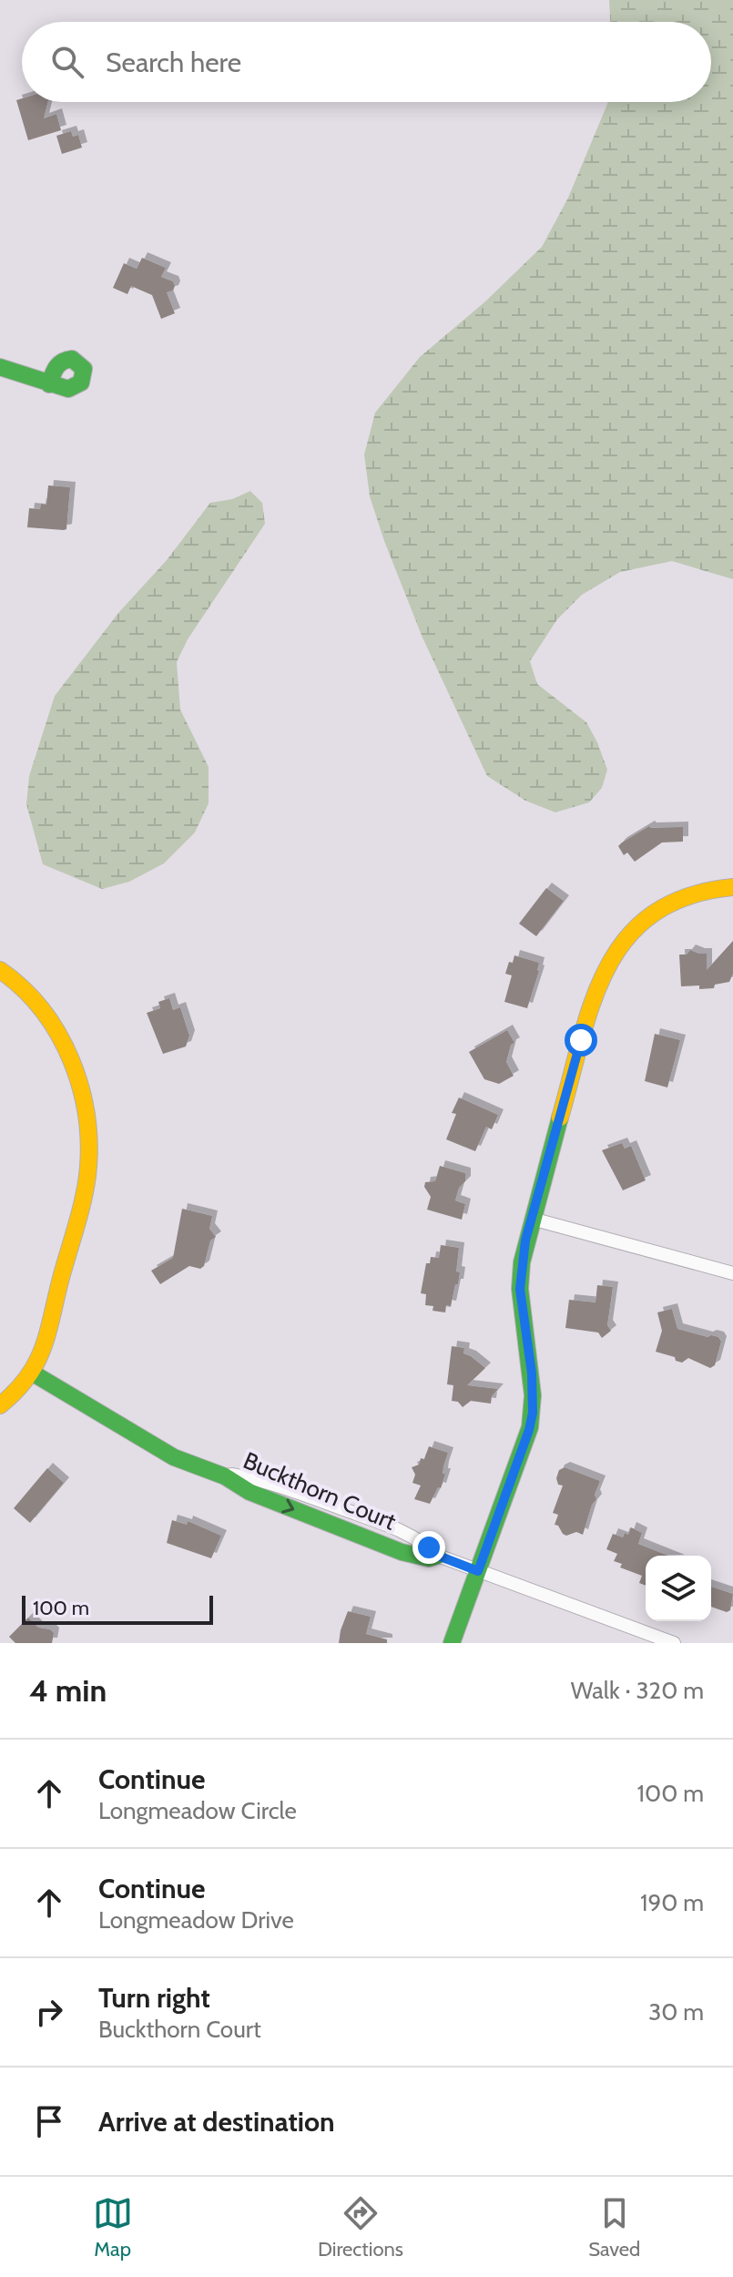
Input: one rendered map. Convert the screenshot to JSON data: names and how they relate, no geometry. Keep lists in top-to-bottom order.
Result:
{
  "streets": {
    "street": ["Buckthorn Court"]
  },
  "scale_bar": "100 m",
  "page": {
    "search": "Search here",
    "scale": "100 m",
    "heading": ["4 min", "Walk · 320 m"],
    "list": [
      ["Continue", "Longmeadow Circle", "100 m"],
      ["Continue", "Longmeadow Drive", "190 m"],
      ["Turn right", "Buckthorn Court", "30 m"],
      "Arrive at destination"
    ],
    "nav": ["Map", "Directions", "Saved"]
  }
}
